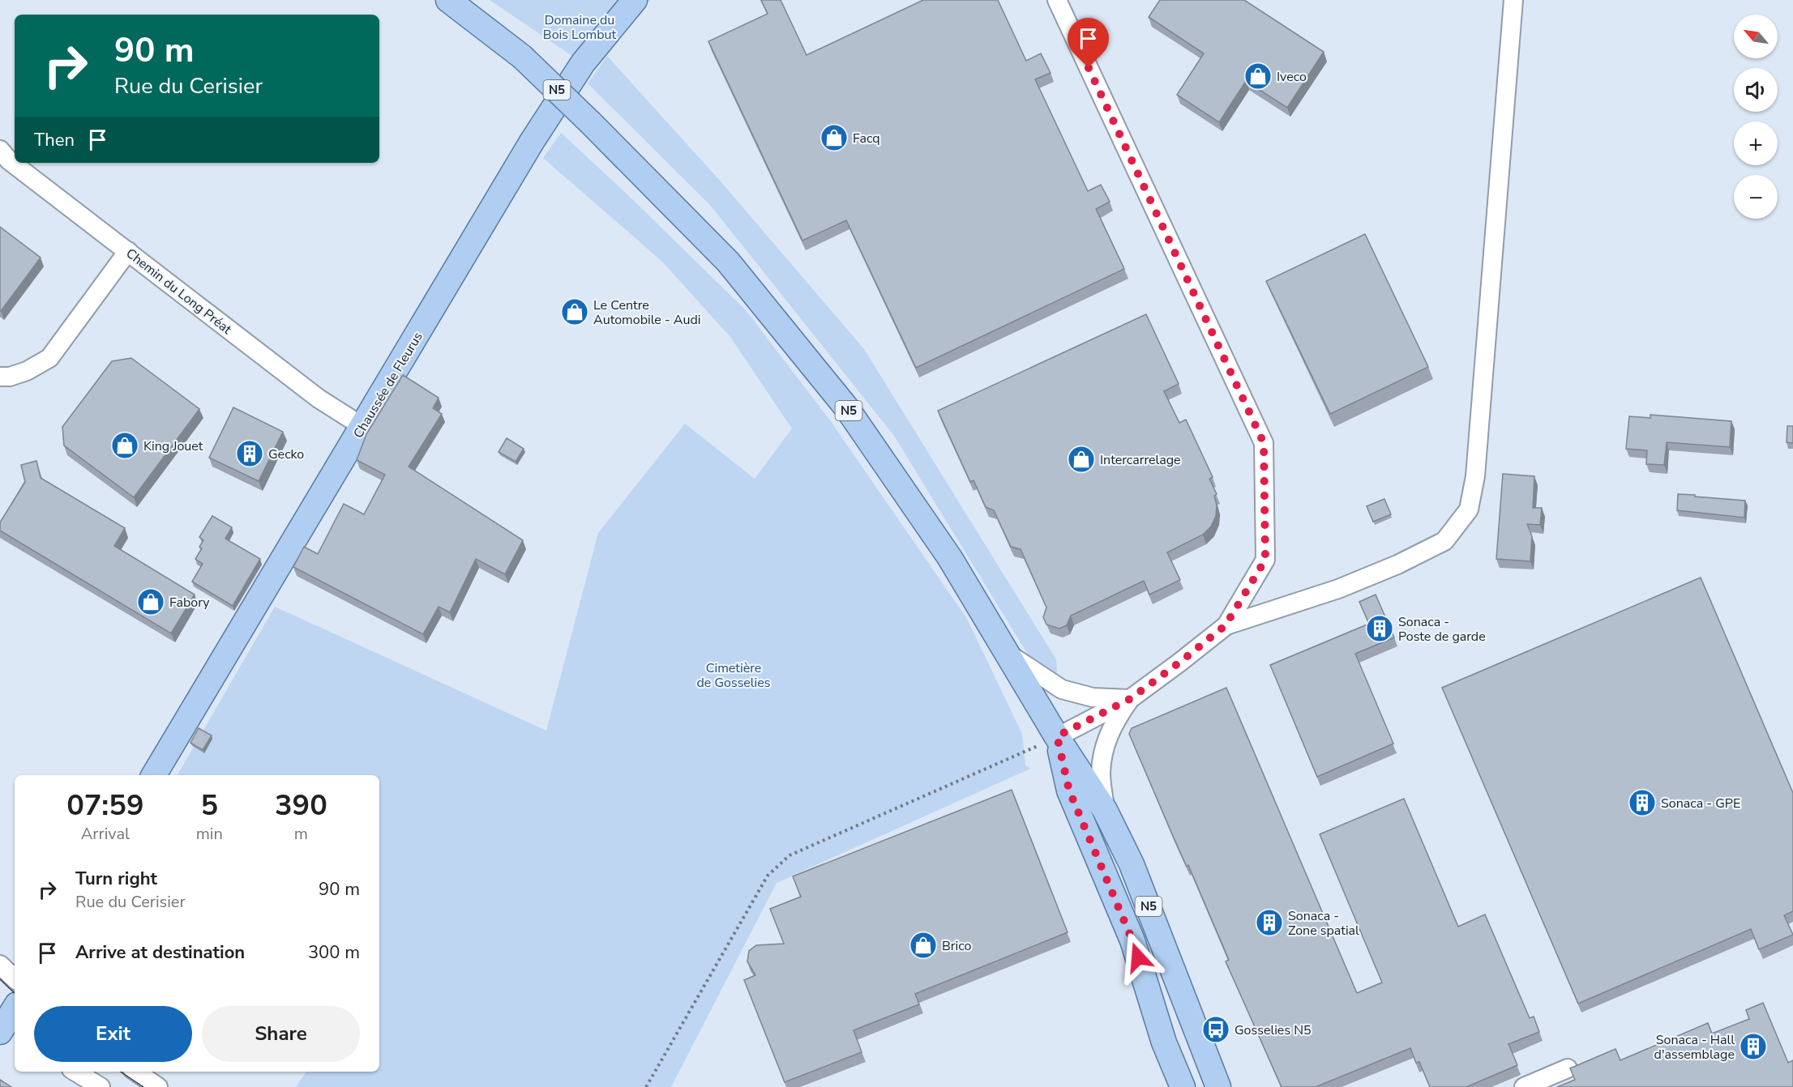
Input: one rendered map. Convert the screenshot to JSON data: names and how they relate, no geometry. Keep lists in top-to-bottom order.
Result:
{
  "streets": {
    "main road": ["N5", "Chaussée de Fleurus"],
    "street": ["Chemin du Long Préat"]
  },
  "crossings": [
    ["Chemin du Long Préat", "Chaussée de Fleurus"]
  ],
  "parks": ["Domaine du Bois Lombut", "Cimetière de Gosselies"],
  "places": {
    "shop": [
      "Iveco",
      "Facq",
      "Le Centre Automobile - Audi",
      "King Jouet",
      "Intercarrelage",
      "Fabory",
      "Brico"
    ],
    "building": [
      "Gecko",
      "Sonaca - Poste de garde",
      "Sonaca - GPE",
      "Sonaca - Zone spatial",
      "Sonaca - Hall d'assemblage"
    ],
    "bus stop": ["Gosselies N5"]
  },
  "north": "top left",
  "page": {
    "map_buttons": ["+", "−"],
    "turn": ["90 m", "Rue du Cerisier"],
    "then": "Then",
    "eta": [
      "07:59",
      "Arrival",
      "5",
      "min",
      "390",
      "m"
    ],
    "list": [
      {
        "name": "Turn right",
        "note": "Rue du Cerisier",
        "value": "90 m"
      },
      {
        "name": "Arrive at destination",
        "value": "300 m"
      }
    ],
    "buttons": ["Exit", "Share"]
  }
}
